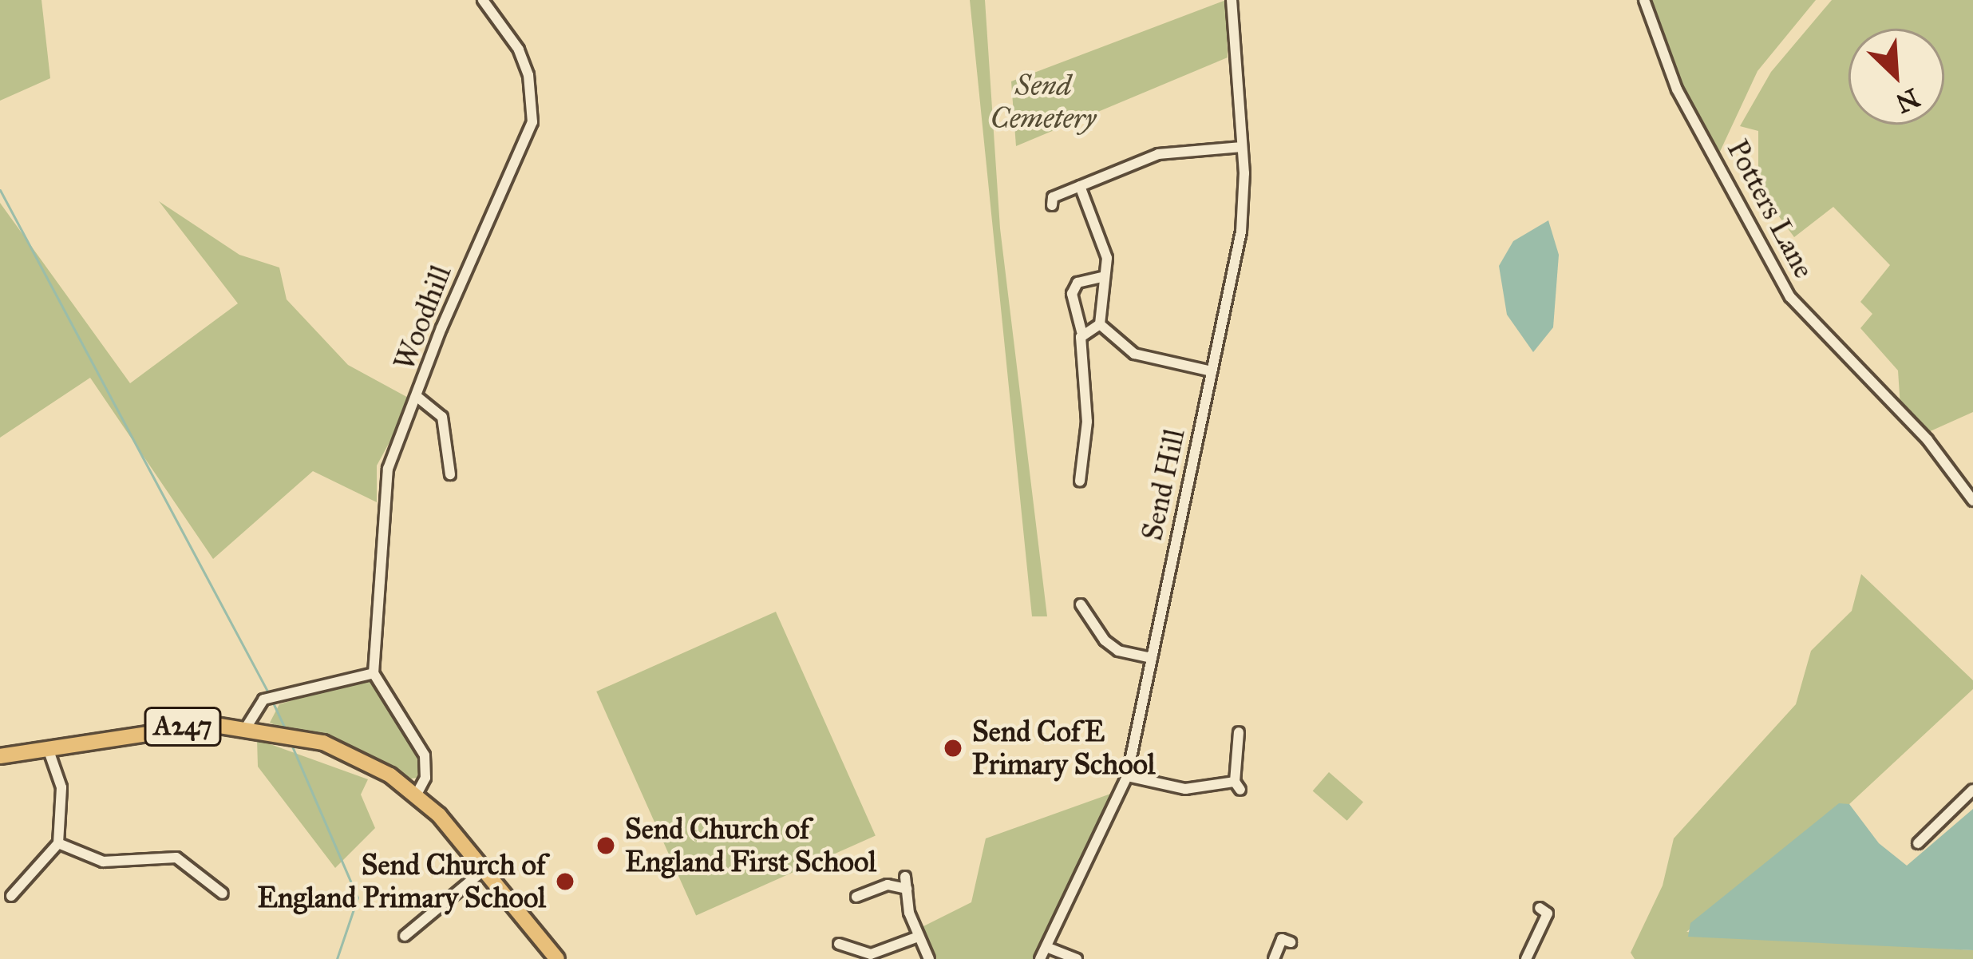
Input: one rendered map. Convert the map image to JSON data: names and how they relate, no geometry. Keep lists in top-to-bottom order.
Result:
{
  "streets": {
    "main road": ["A247"],
    "street": ["Potters Lane", "Woodhill", "Send Hill"]
  },
  "parks": ["Send Cemetery"],
  "places": ["Send CofE Primary School", "Send Church of England First School", "Send Church of England Primary School"],
  "north": "bottom right"
}
